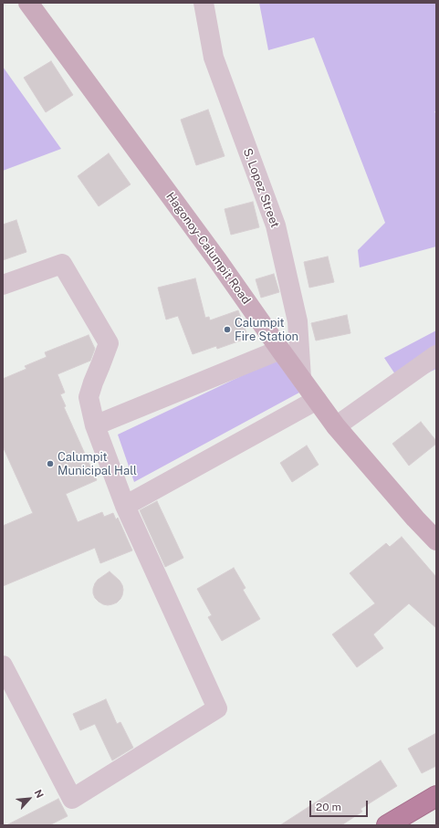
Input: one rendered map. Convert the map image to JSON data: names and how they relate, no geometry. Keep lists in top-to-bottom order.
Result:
{
  "streets": {
    "main road": ["Hagonoy-Calumpit Road"],
    "street": ["S. Lopez Street"]
  },
  "crossings": [
    ["S. Lopez Street", "Hagonoy-Calumpit Road"]
  ],
  "places": ["Calumpit Fire Station", "Calumpit Municipal Hall"],
  "scale_bar": "20 m",
  "north": "top right"
}
